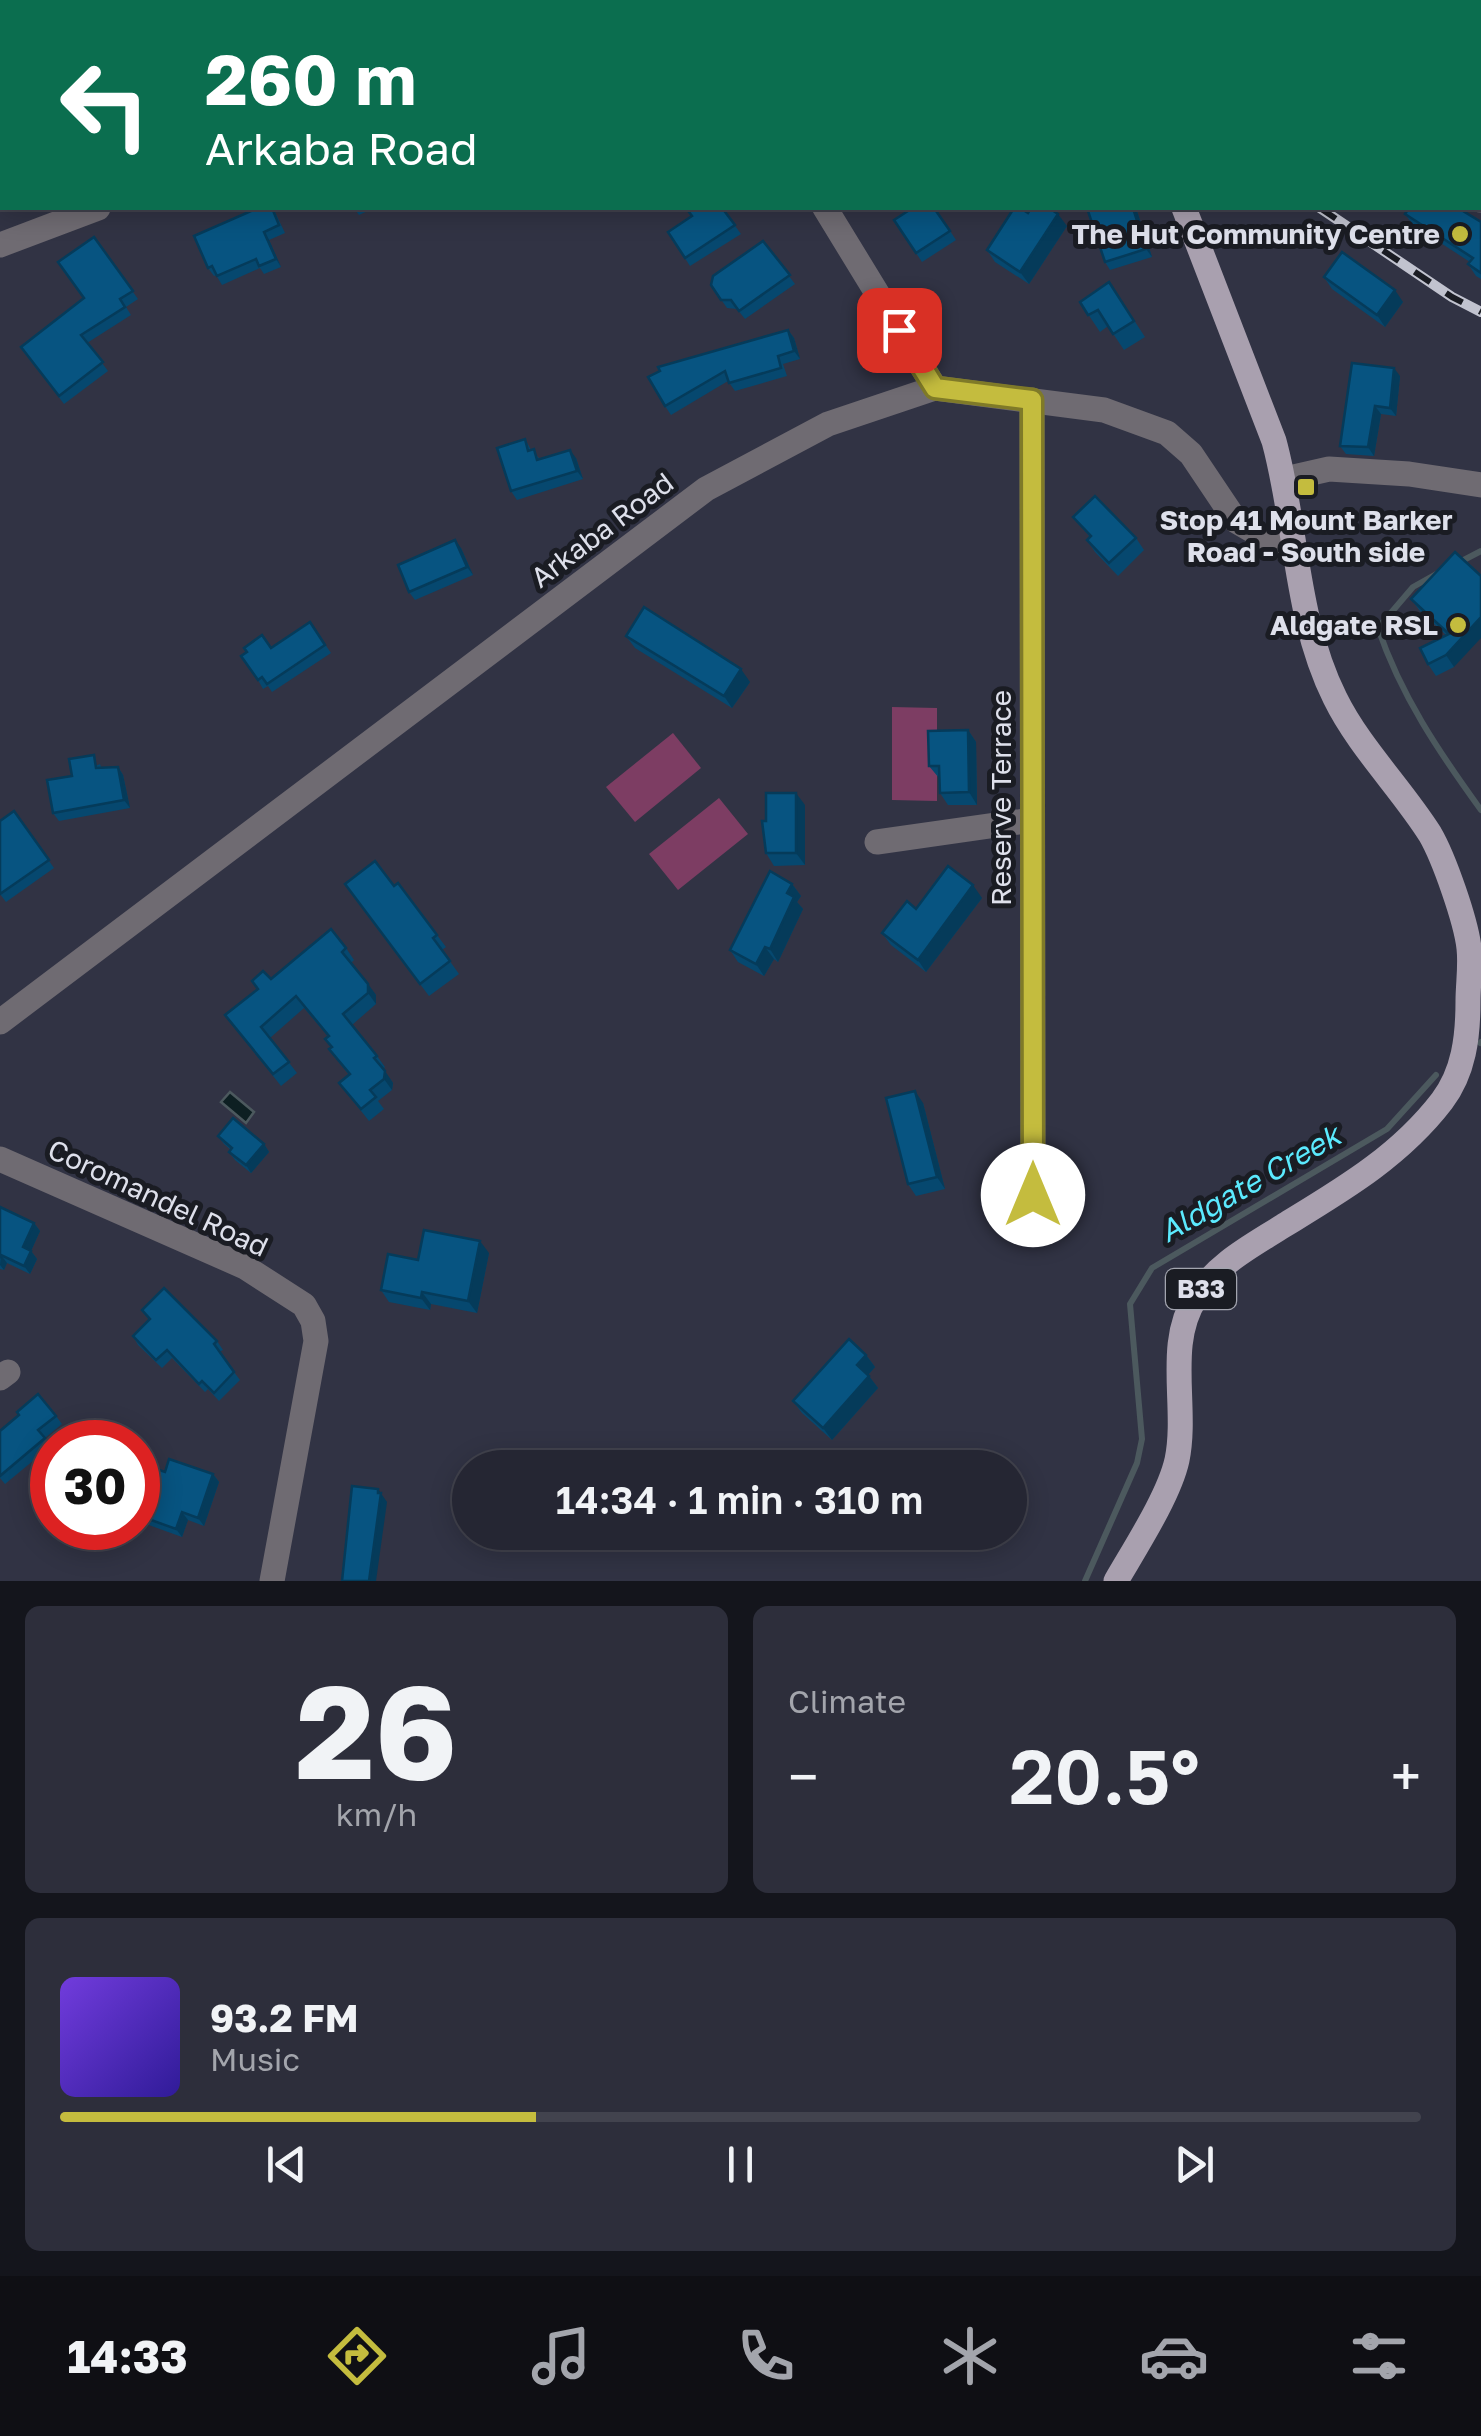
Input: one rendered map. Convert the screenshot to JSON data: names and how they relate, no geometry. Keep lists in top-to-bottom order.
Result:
{
  "streets": {
    "main road": ["B33"],
    "street": ["Arkaba Road", "Reserve Terrace", "Coromandel Road"]
  },
  "crossings": [
    ["Arkaba Road", "Reserve Terrace"],
    ["Arkaba Road", "B33"]
  ],
  "water": ["Aldgate Creek"],
  "places": {
    "other": ["The Hut Community Centre", "Aldgate RSL"],
    "transit": ["Stop 41 Mount Barker Road - South side"]
  },
  "page": {
    "turn": ["260 m", "Arkaba Road"],
    "limit": "30",
    "trip": "14:34 · 1 min · 310 m",
    "tile": [
      ["26", "km/h"],
      "Climate"
    ],
    "heat": ["−", "20.5°", "+"],
    "song": ["93.2 FM", "Music"],
    "tabs": "14:33"
  }
}
